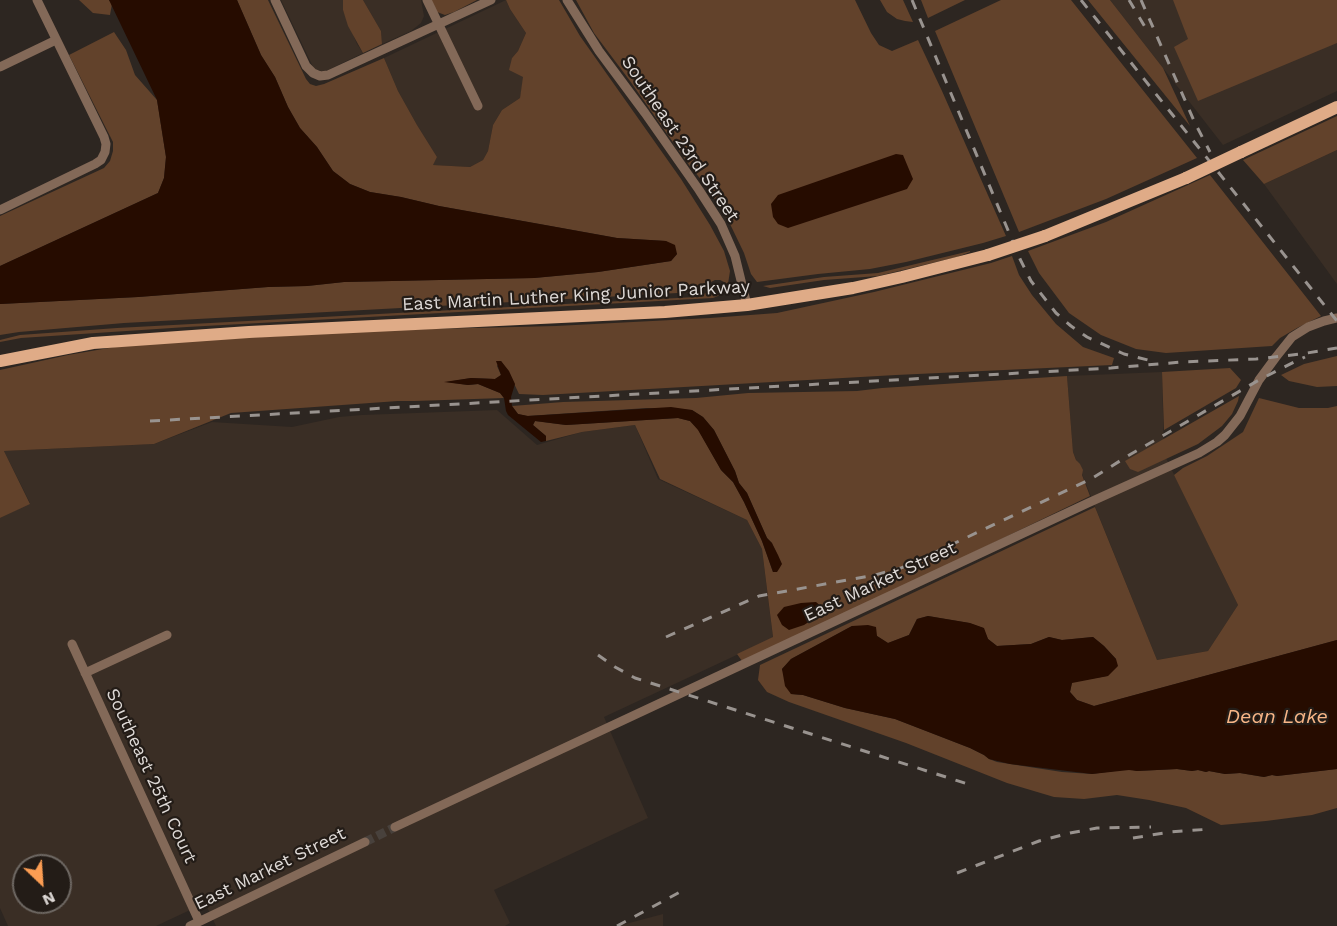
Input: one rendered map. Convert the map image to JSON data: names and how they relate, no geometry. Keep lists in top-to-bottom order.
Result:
{
  "streets": {
    "main road": ["East Martin Luther King Junior Parkway"],
    "street": ["Southeast 23rd Street", "East Market Street", "Southeast 25th Court"]
  },
  "crossings": [
    ["Southeast 23rd Street", "East Martin Luther King Junior Parkway"],
    ["East Market Street", "Southeast 25th Court"]
  ],
  "water": ["Dean Lake"],
  "north": "bottom right"
}
